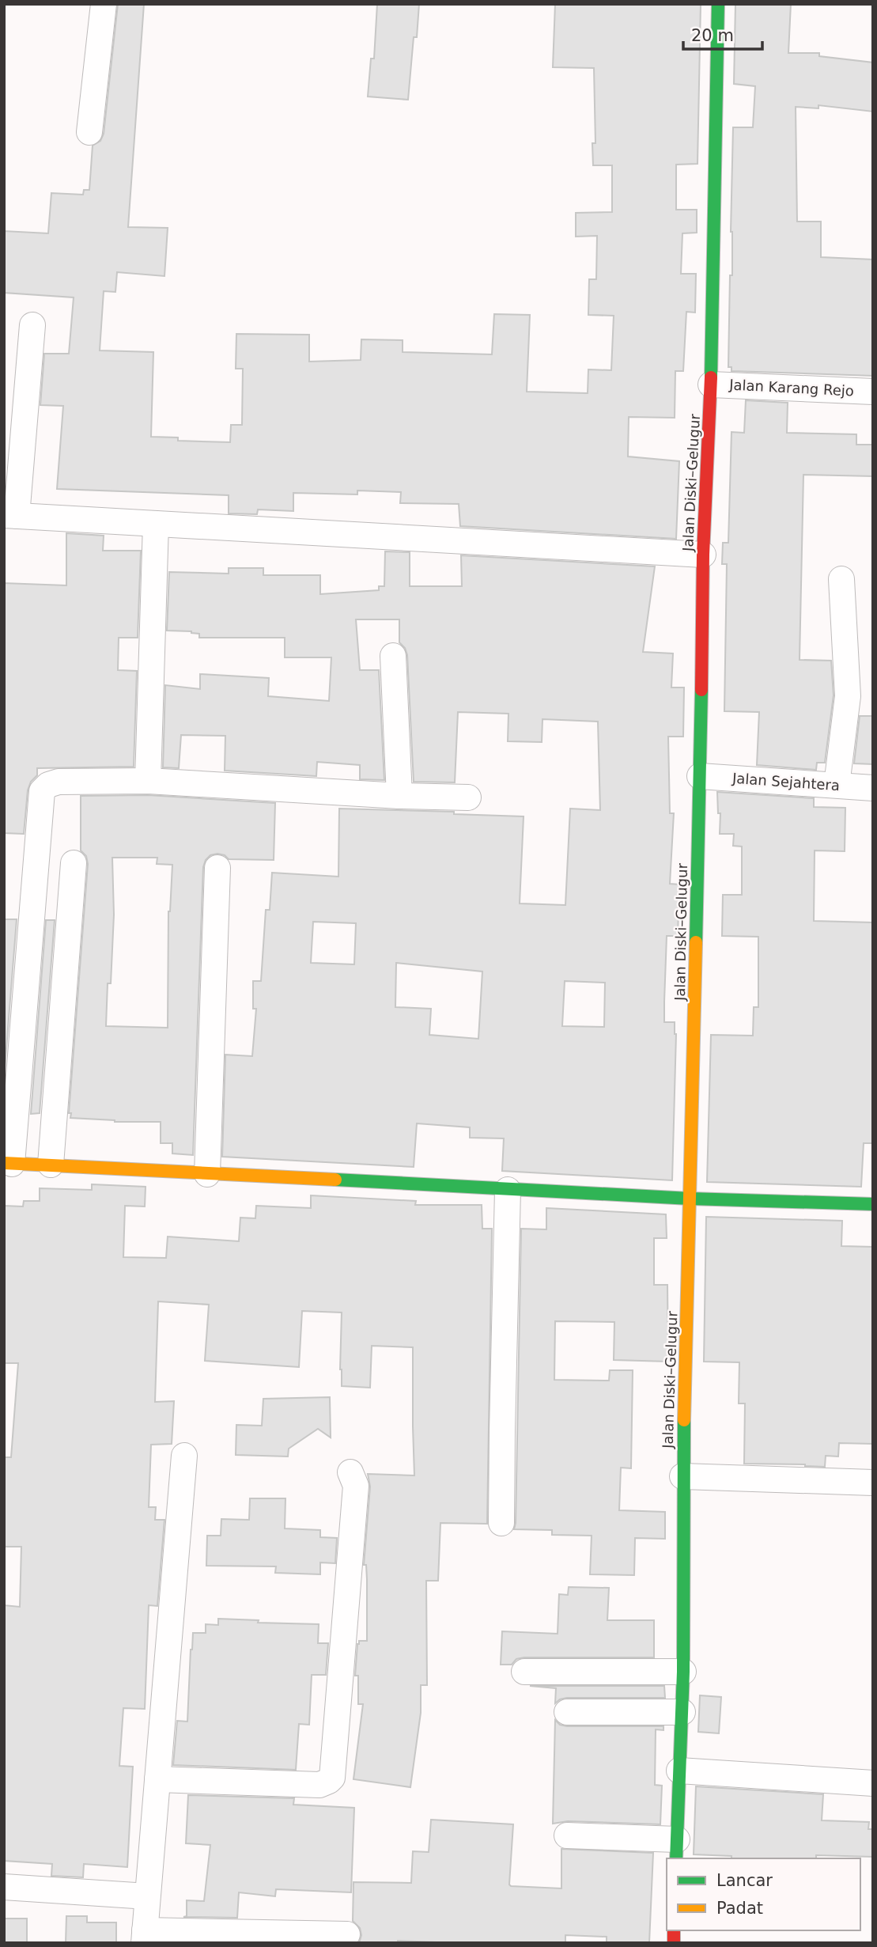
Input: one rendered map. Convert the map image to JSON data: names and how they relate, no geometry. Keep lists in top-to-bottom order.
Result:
{
  "streets": {
    "main road": ["Jalan Diski–Gelugur"],
    "street": ["Jalan Karang Rejo", "Jalan Sejahtera"]
  },
  "crossings": [
    ["Jalan Karang Rejo", "Jalan Diski–Gelugur"],
    ["Jalan Diski–Gelugur", "Jalan Sejahtera"]
  ],
  "legend": ["Lancar", "Padat"],
  "scale_bar": "20 m"
}
